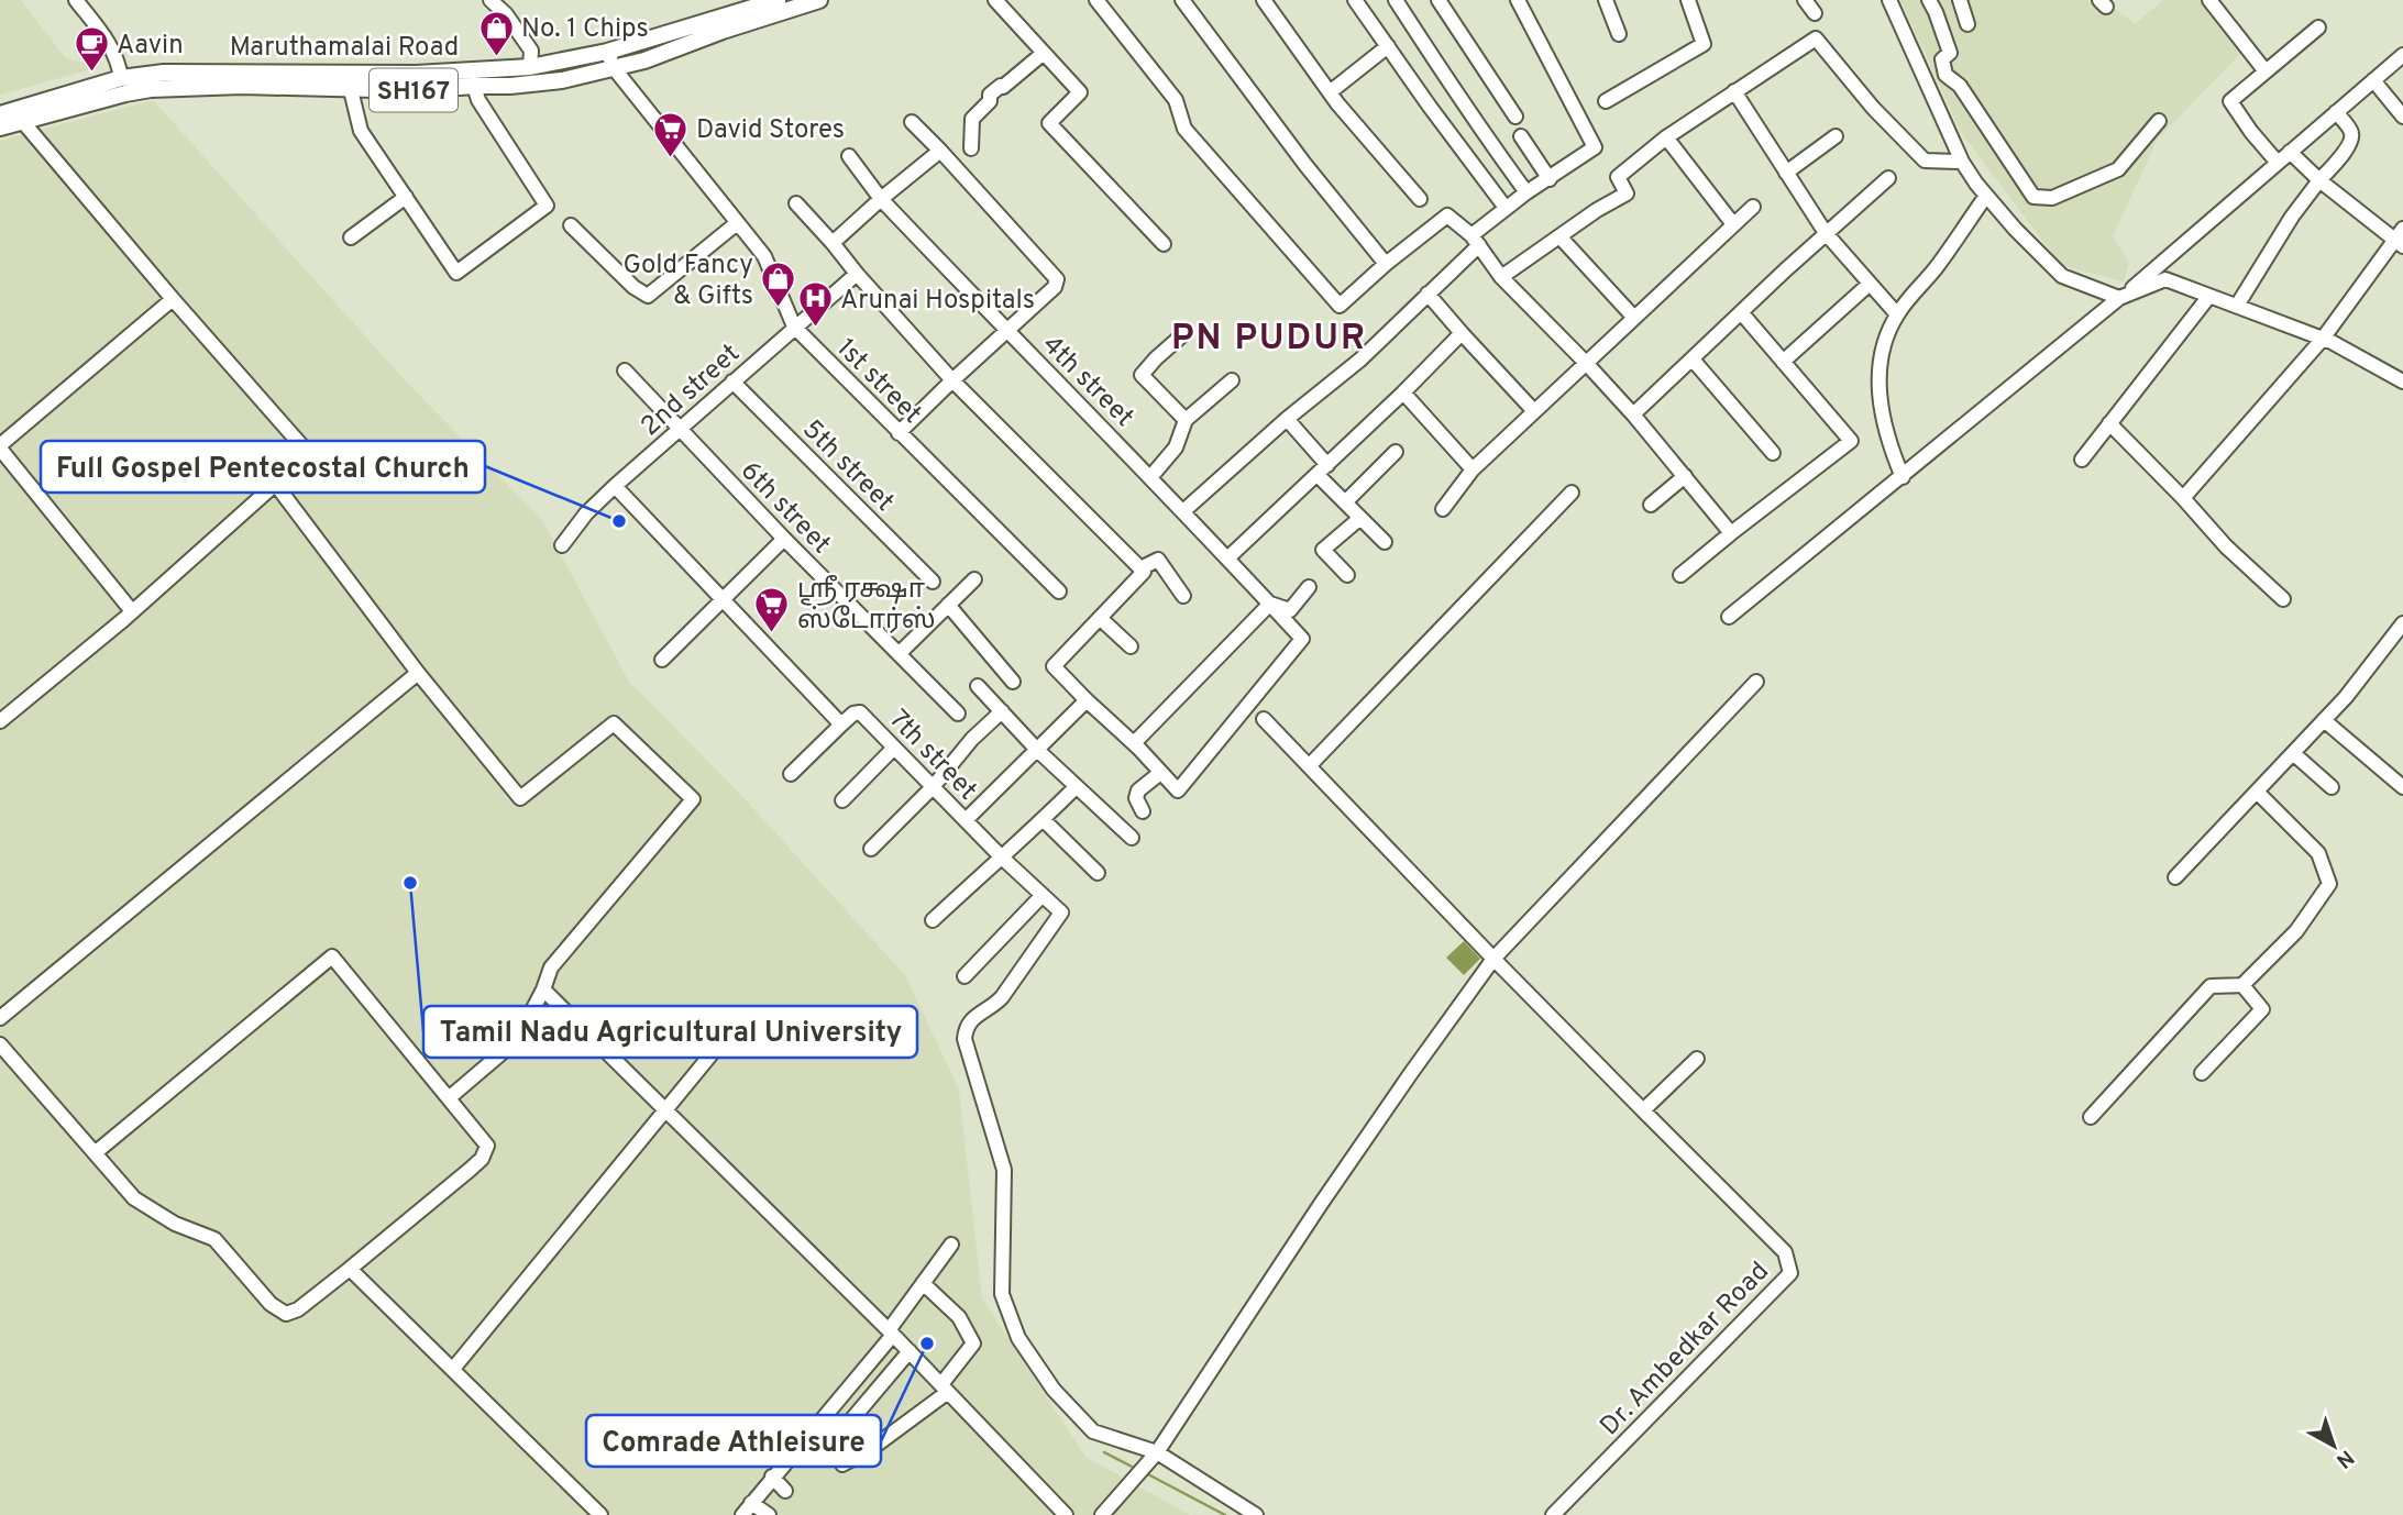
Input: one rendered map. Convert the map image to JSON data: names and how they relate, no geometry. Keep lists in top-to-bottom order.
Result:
{
  "streets": {
    "main road": ["Maruthamalai Road", "SH167"],
    "street": [
      "1st street",
      "4th street",
      "2nd street",
      "5th street",
      "6th street",
      "7th street",
      "Dr. Ambedkar Road"
    ]
  },
  "crossings": [
    ["Maruthamalai Road", "1st street"],
    ["1st street", "2nd street"],
    ["2nd street", "5th street"],
    ["2nd street", "6th street"]
  ],
  "districts": ["PN PUDUR"],
  "places": {
    "shop": ["No. 1 Chips", "Gold Fancy & Gifts"],
    "cafe": ["Aavin"],
    "supermarket": ["David Stores", "ஶ்ரீ ரக்ஷா ஸ்டோர்ஸ்"],
    "hospital": ["Arunai Hospitals"],
    "other": ["Full Gospel Pentecostal Church", "Tamil Nadu Agricultural University", "Comrade Athleisure"]
  },
  "north": "bottom right"
}
